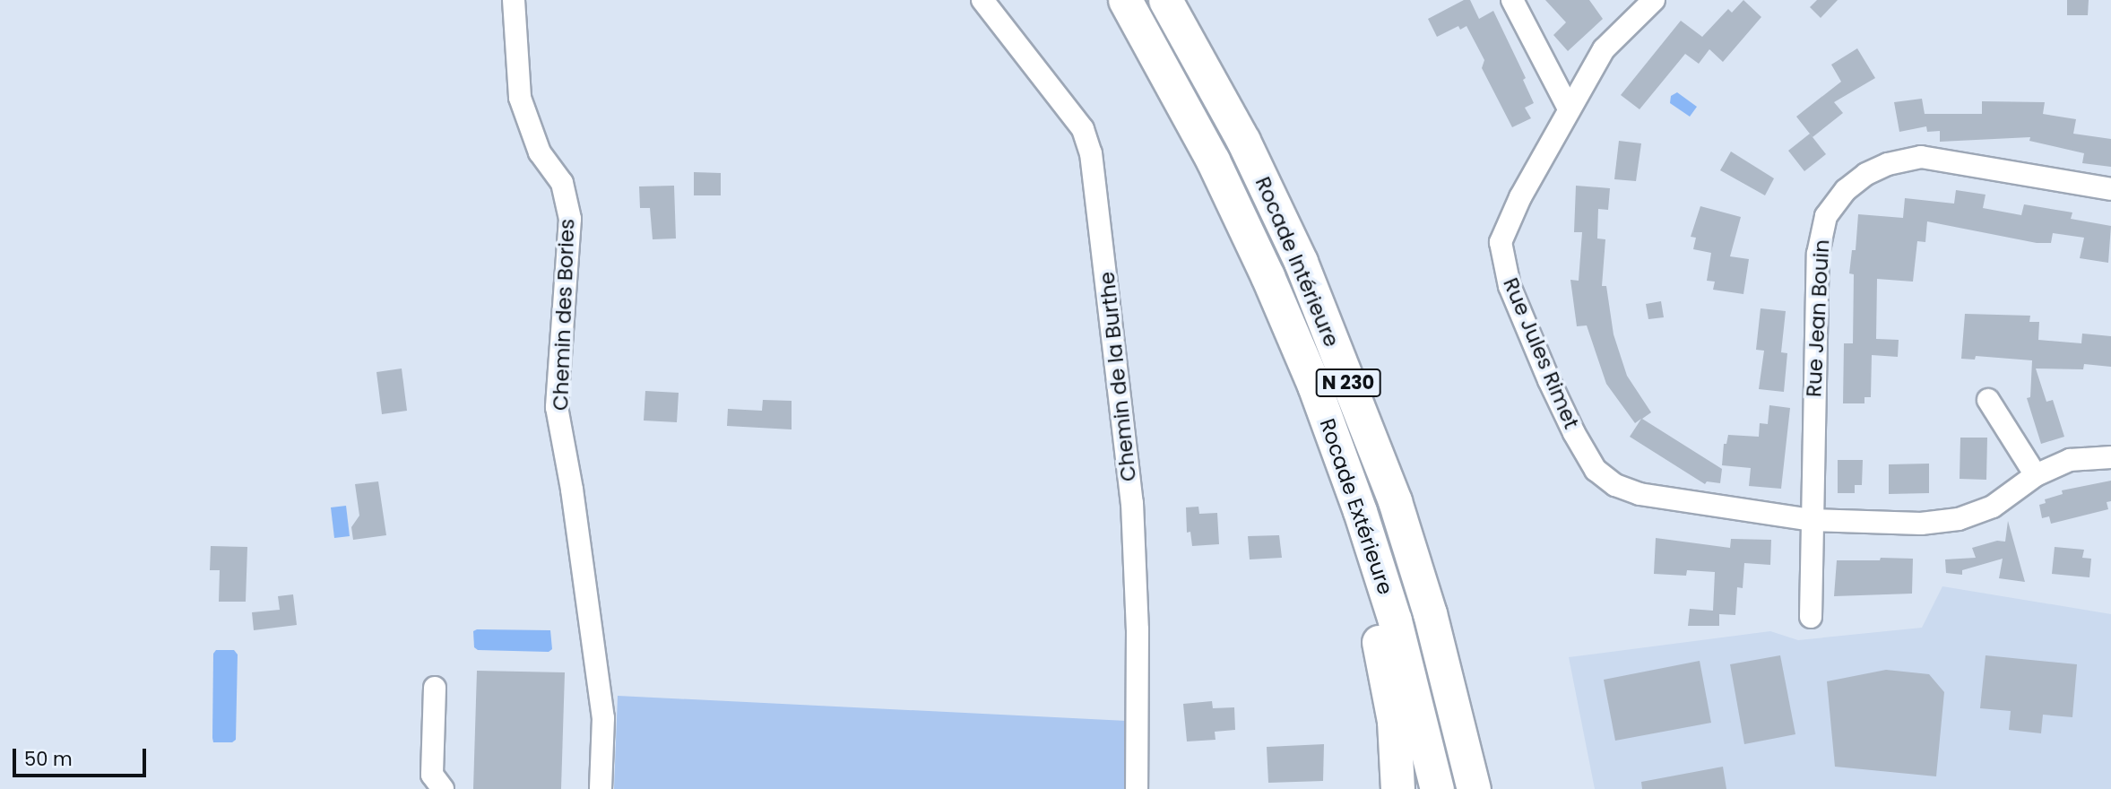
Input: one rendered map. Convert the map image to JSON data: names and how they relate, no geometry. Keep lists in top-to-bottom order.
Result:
{
  "streets": {
    "highway": ["Rocade Intérieure", "N 230", "Rocade Extérieure"],
    "street": [
      "Chemin des Bories",
      "Rue Jean Bouin",
      "Rue Jules Rimet",
      "Chemin de la Burthe"
    ]
  },
  "crossings": [
    ["Rue Jean Bouin", "Rue Jules Rimet"]
  ],
  "scale_bar": "50 m"
}
